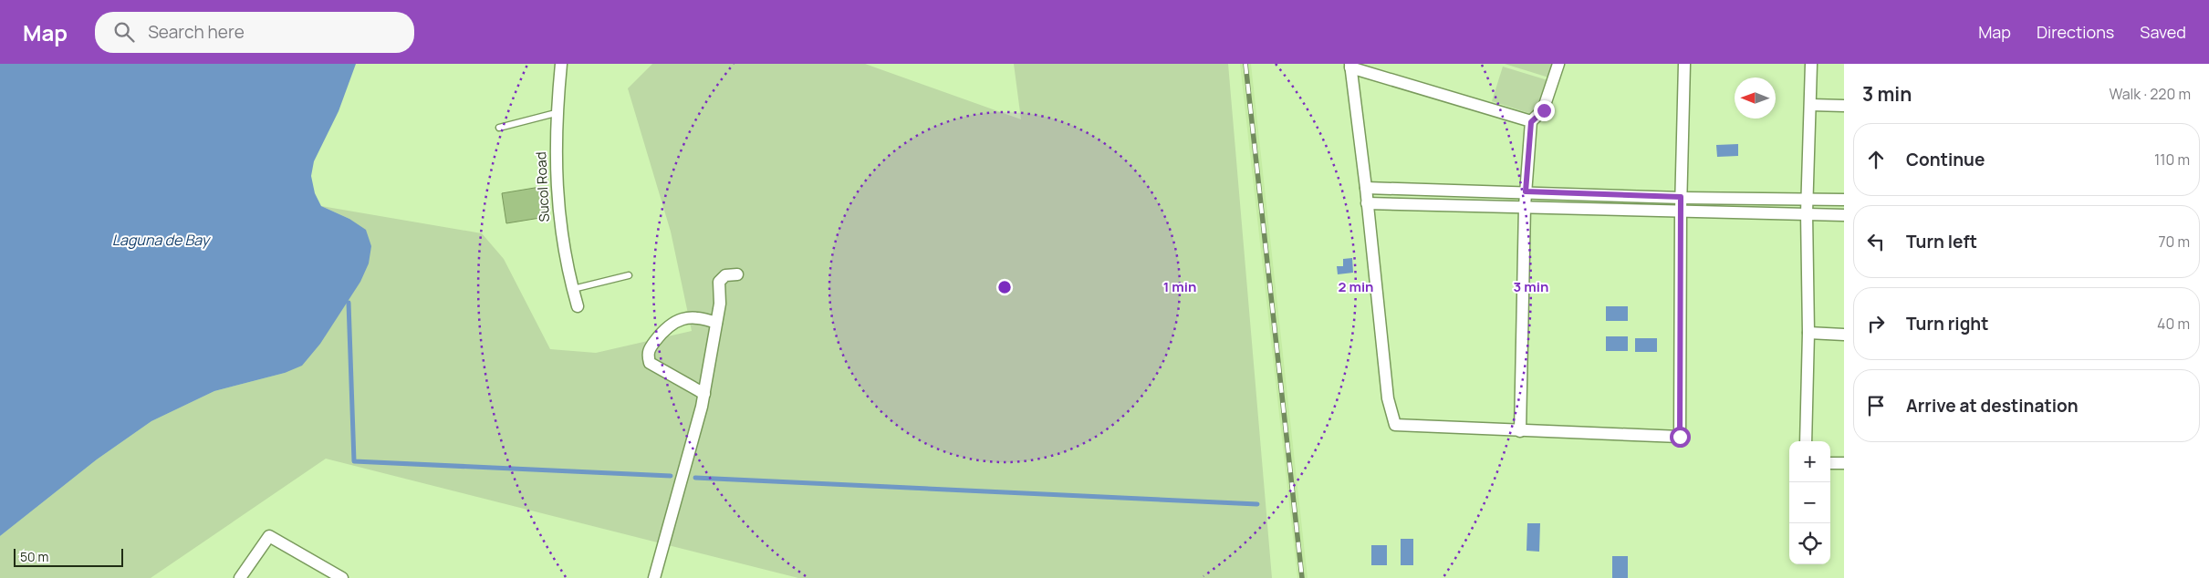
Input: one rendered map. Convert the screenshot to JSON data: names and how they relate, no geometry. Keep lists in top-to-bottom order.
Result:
{
  "streets": {
    "street": ["Sucol Road"]
  },
  "water": ["Laguna de Bay"],
  "scale_bar": "50 m",
  "north": "left",
  "page": {
    "header": "Map",
    "search": "Search here",
    "nav": ["Map", "Directions", "Saved"],
    "heading": ["3 min", "Walk · 220 m"],
    "list": [
      ["Continue", "110 m"],
      ["Turn left", "70 m"],
      ["Turn right", "40 m"],
      "Arrive at destination"
    ],
    "map_buttons": ["+", "−"],
    "scale": "50 m"
  },
  "rings": ["1 min", "2 min", "3 min"]
}
